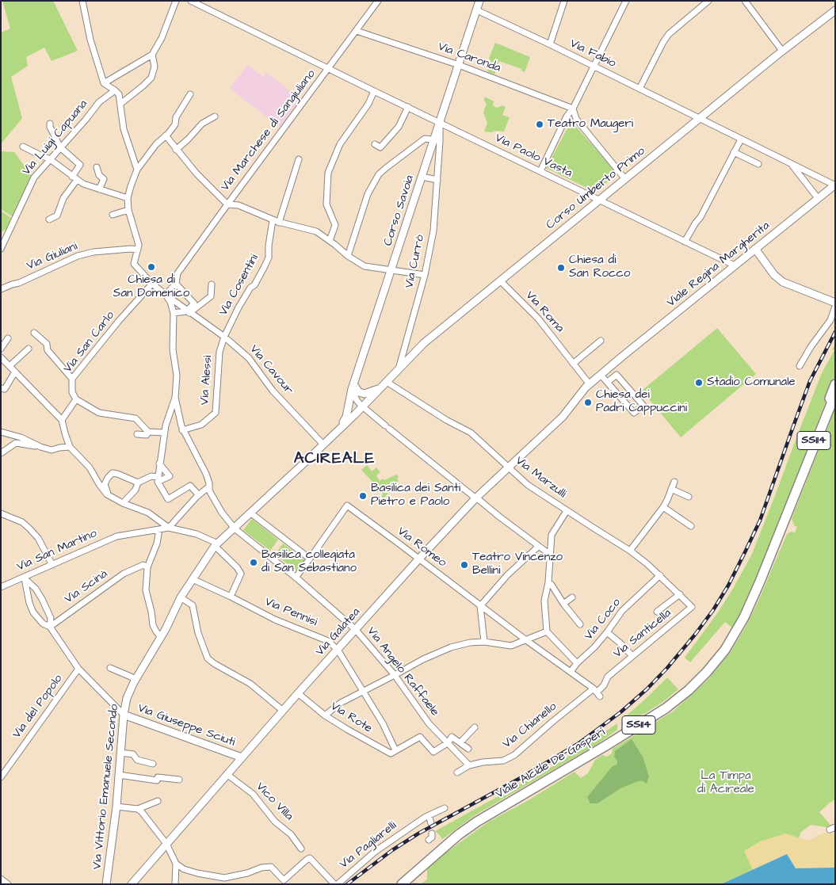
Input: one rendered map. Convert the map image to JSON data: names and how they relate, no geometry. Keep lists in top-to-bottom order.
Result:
{
  "streets": {
    "main road": ["SS114", "Viale Alcide De Gasperi"],
    "street": [
      "Via Fabio",
      "Via Caronda",
      "Via Marchese di Sangiuliano",
      "Via Luigi Capuana",
      "Via Paolo Vasta",
      "Corso Umberto Primo",
      "Corso Savoia",
      "Via Giuliani",
      "Via Currò",
      "Viale Regina Margherita",
      "Via Cosentini",
      "Via Roma",
      "Via San Carlo",
      "Via Cavour",
      "Via Alessi",
      "Via Marzulli",
      "Via Romeo",
      "Via San Martino",
      "Via Scinà",
      "Via Pennisi",
      "Via Coco",
      "Via Galatea",
      "Via Santicella",
      "Via Angelo Raffaele",
      "Via del Popolo",
      "Via Rote",
      "Via Giuseppe Sciuti",
      "Via Chianello",
      "Via Vittorio Emanuele Secondo",
      "Vico Villa",
      "Via Pagliarelli"
    ]
  },
  "crossings": [
    ["Via Fabio", "Corso Umberto Primo"],
    ["Via Fabio", "Corso Savoia"],
    ["Via Fabio", "Viale Regina Margherita"],
    ["Via Caronda", "Via Marchese di Sangiuliano"],
    ["Via Caronda", "Corso Savoia"],
    ["Via Marchese di Sangiuliano", "Via Paolo Vasta"],
    ["Via Paolo Vasta", "Corso Umberto Primo"],
    ["Via Paolo Vasta", "Corso Savoia"],
    ["Via Paolo Vasta", "Viale Regina Margherita"],
    ["Corso Umberto Primo", "Corso Savoia"],
    ["Corso Umberto Primo", "Via Currò"],
    ["Corso Umberto Primo", "Via Roma"],
    ["Corso Umberto Primo", "Via Cavour"],
    ["Corso Umberto Primo", "Via Marzulli"],
    ["Corso Umberto Primo", "Via Vittorio Emanuele Secondo"],
    ["Corso Savoia", "Via Currò"],
    ["Via Giuliani", "Via Cavour"],
    ["Viale Regina Margherita", "Via Roma"],
    ["Viale Regina Margherita", "Via Galatea"],
    ["Via Cosentini", "Via Cavour"],
    ["Via Cosentini", "Via Alessi"],
    ["Via Roma", "Via Galatea"],
    ["Via San Carlo", "Via Cavour"],
    ["Via Cavour", "Via Alessi"],
    ["Via Alessi", "Via Angelo Raffaele"],
    ["Via Marzulli", "Via Coco"],
    ["Via Marzulli", "Via Galatea"],
    ["Via Marzulli", "Via Santicella"],
    ["Via Romeo", "Via Coco"],
    ["Via Romeo", "Via Galatea"],
    ["Via Romeo", "Via Santicella"],
    ["Via Romeo", "Via Chianello"],
    ["Via Pennisi", "Via Galatea"],
    ["Via Pennisi", "Via Rote"],
    ["Via Pennisi", "Via Vittorio Emanuele Secondo"],
    ["Via Galatea", "Via Angelo Raffaele"],
    ["Via Galatea", "Via Rote"],
    ["Via Galatea", "Via Giuseppe Sciuti"],
    ["Via Galatea", "Vico Villa"],
    ["Via Santicella", "Via Chianello"],
    ["Via Angelo Raffaele", "Via Chianello"],
    ["Via Angelo Raffaele", "Via Vittorio Emanuele Secondo"],
    ["Via Giuseppe Sciuti", "Via Vittorio Emanuele Secondo"]
  ],
  "districts": ["ACIREALE"],
  "parks": ["La Timpa di Acireale"],
  "places": [
    "Teatro Maugeri",
    "Chiesa di San Domenico",
    "Chiesa di San Rocco",
    "Stadio Comunale",
    "Chiesa dei Padri Cappuccini",
    "Basilica dei Santi Pietro e Paolo",
    "Basilica collegiata di San Sebastiano",
    "Teatro Vincenzo Bellini"
  ]
}
